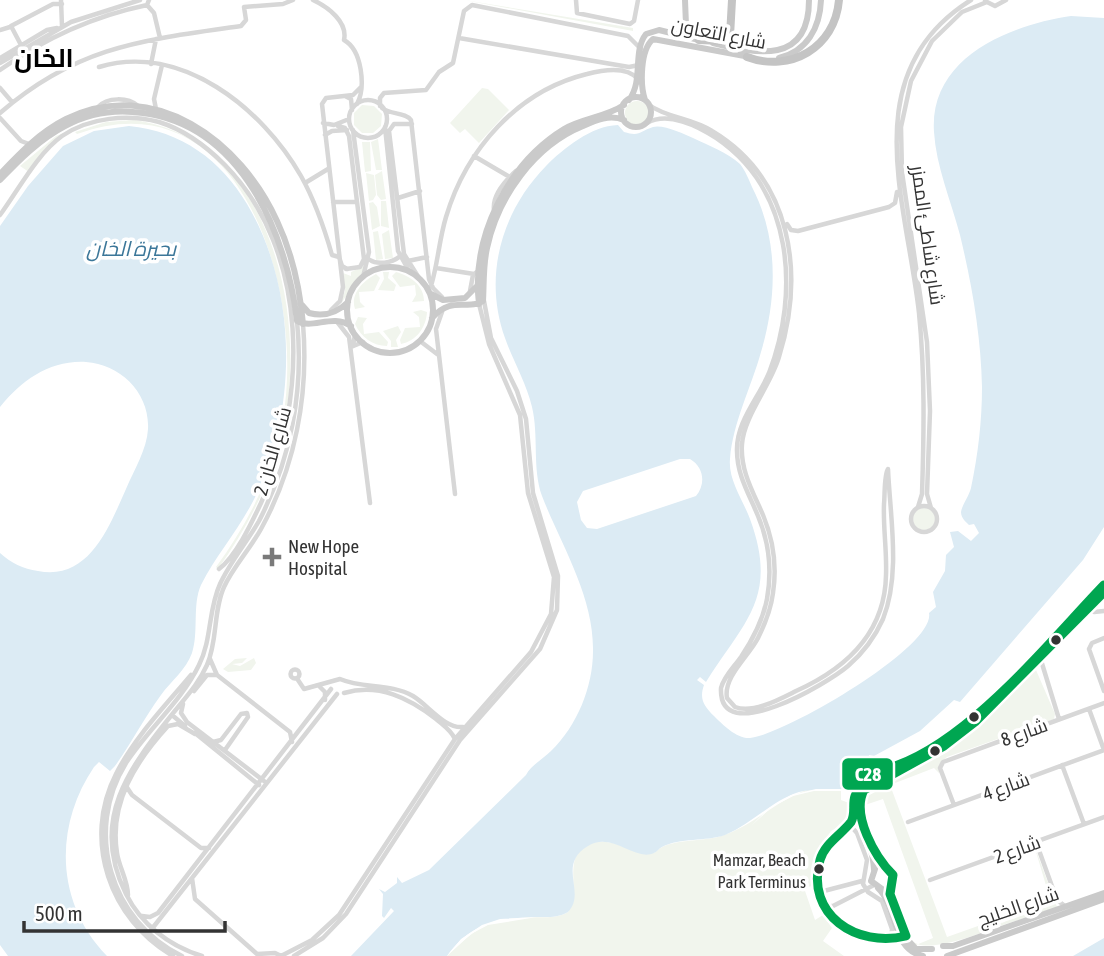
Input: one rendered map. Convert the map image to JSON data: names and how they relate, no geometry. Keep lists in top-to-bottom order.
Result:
{
  "streets": {
    "main road": ["شارع التعاون", "شارع الخان 2", "شارع الخليج"],
    "street": [
      "شارع شاطئ الممزر",
      "شارع 8",
      "شارع 4",
      "شارع 2"
    ]
  },
  "crossings": [
    ["شارع 8", "شارع 4"]
  ],
  "districts": ["الخان"],
  "water": ["بحيرة الخان"],
  "places": {
    "health": ["New Hope Hospital"],
    "other": ["Mamzar, Beach Park Terminus"]
  },
  "lines": ["transit line C28"],
  "scale_bar": "500 m"
}
